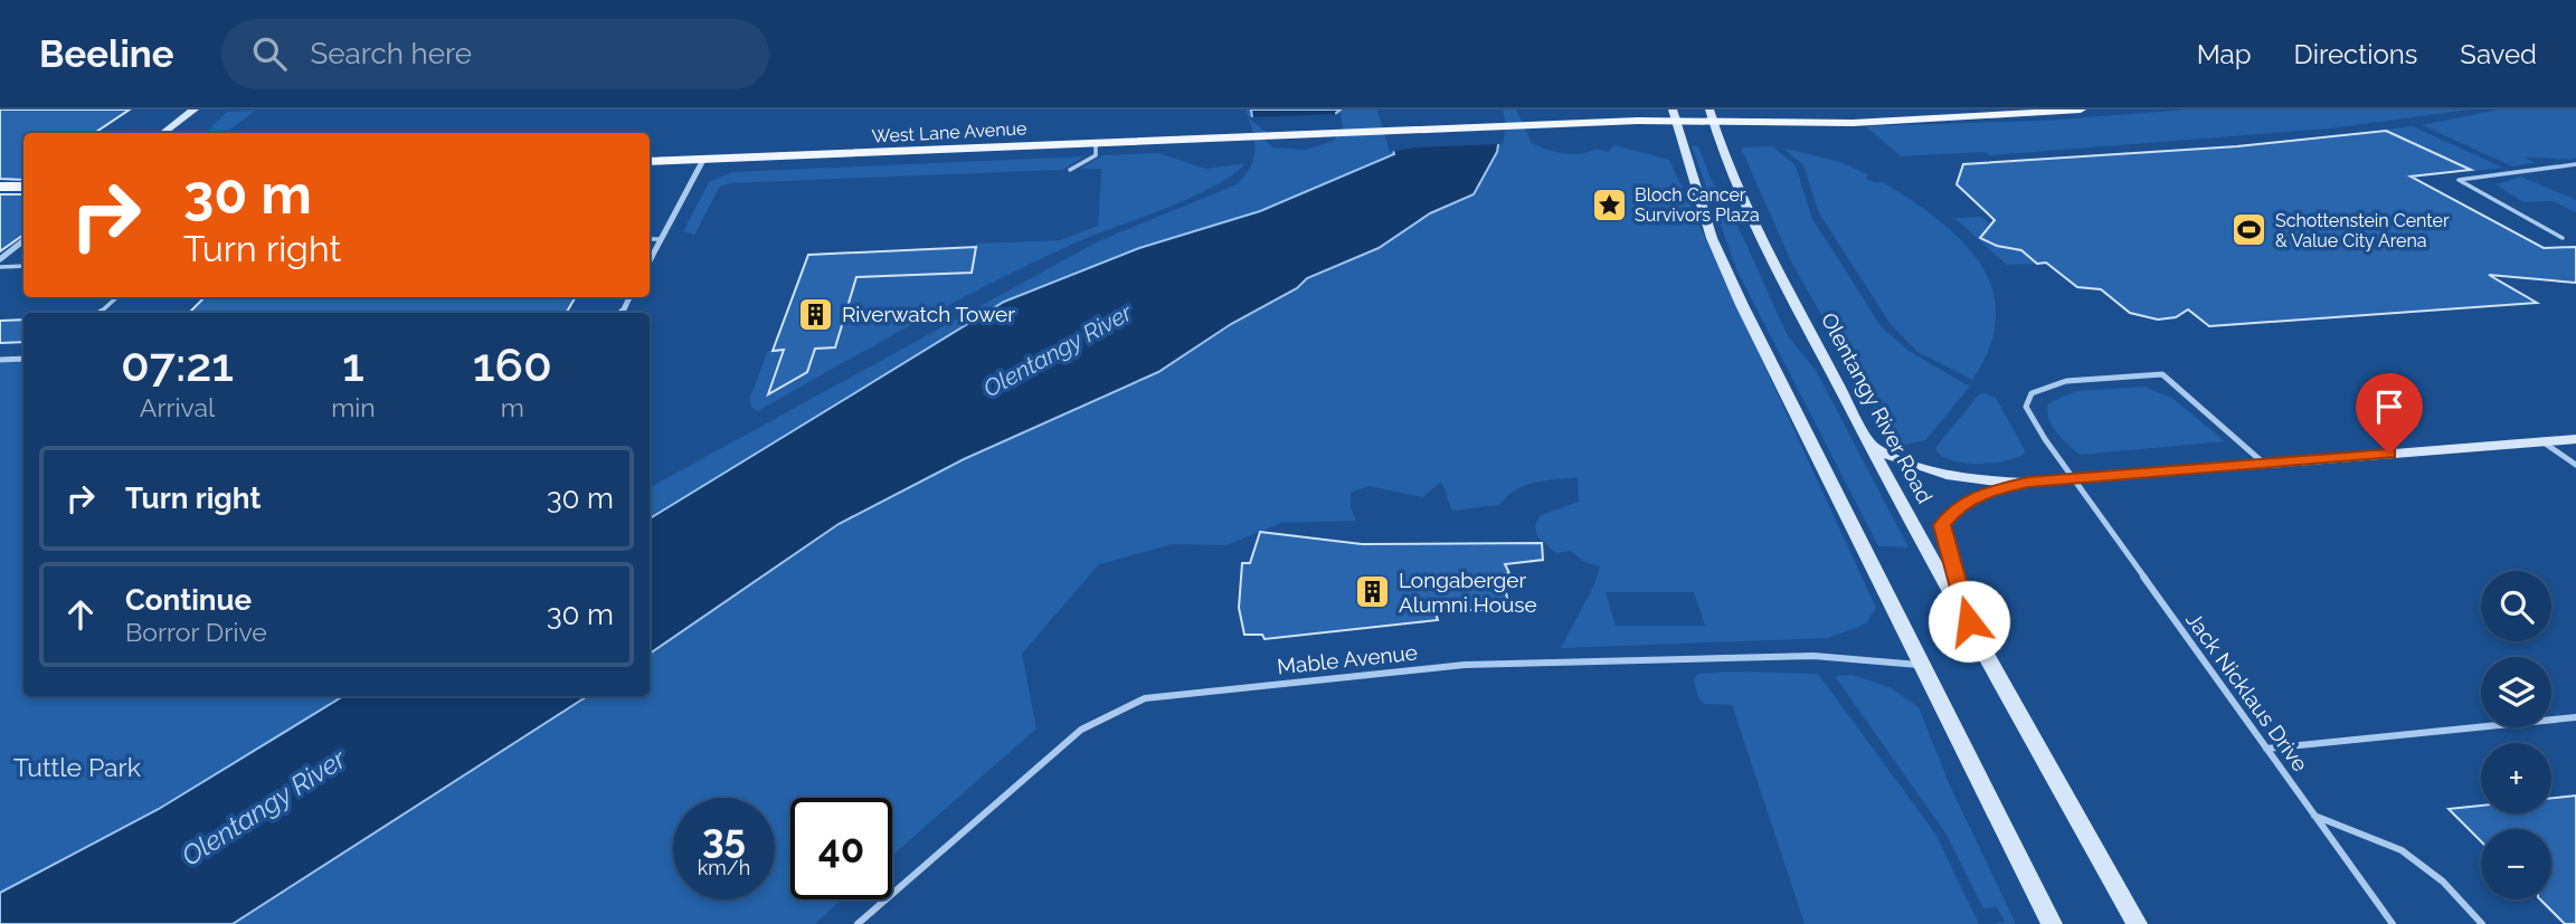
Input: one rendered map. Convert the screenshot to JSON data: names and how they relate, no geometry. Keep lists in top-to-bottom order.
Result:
{
  "streets": {
    "main road": ["West Lane Avenue", "Olentangy River Road"],
    "lane": ["Mable Avenue", "Jack Nicklaus Drive"]
  },
  "crossings": [
    ["West Lane Avenue", "Olentangy River Road"]
  ],
  "water": ["Olentangy River"],
  "parks": ["Tuttle Park"],
  "places": {
    "place": ["Bloch Cancer Survivors Plaza"],
    "sports": ["Schottenstein Center & Value City Arena"],
    "building": ["Riverwatch Tower", "Longaberger Alumni House"]
  },
  "page": {
    "header": "Beeline",
    "search": "Search here",
    "nav": ["Map", "Directions", "Saved"],
    "turn": ["30 m", "Turn right"],
    "eta": [
      "07:21",
      "Arrival",
      "1",
      "min",
      "160",
      "m"
    ],
    "list": [
      {
        "name": "Turn right",
        "value": "30 m"
      },
      {
        "name": "Continue",
        "note": "Borror Drive",
        "value": "30 m"
      }
    ],
    "map_buttons": ["+", "−"],
    "speed": "35 km/h",
    "limit": "40"
  }
}
